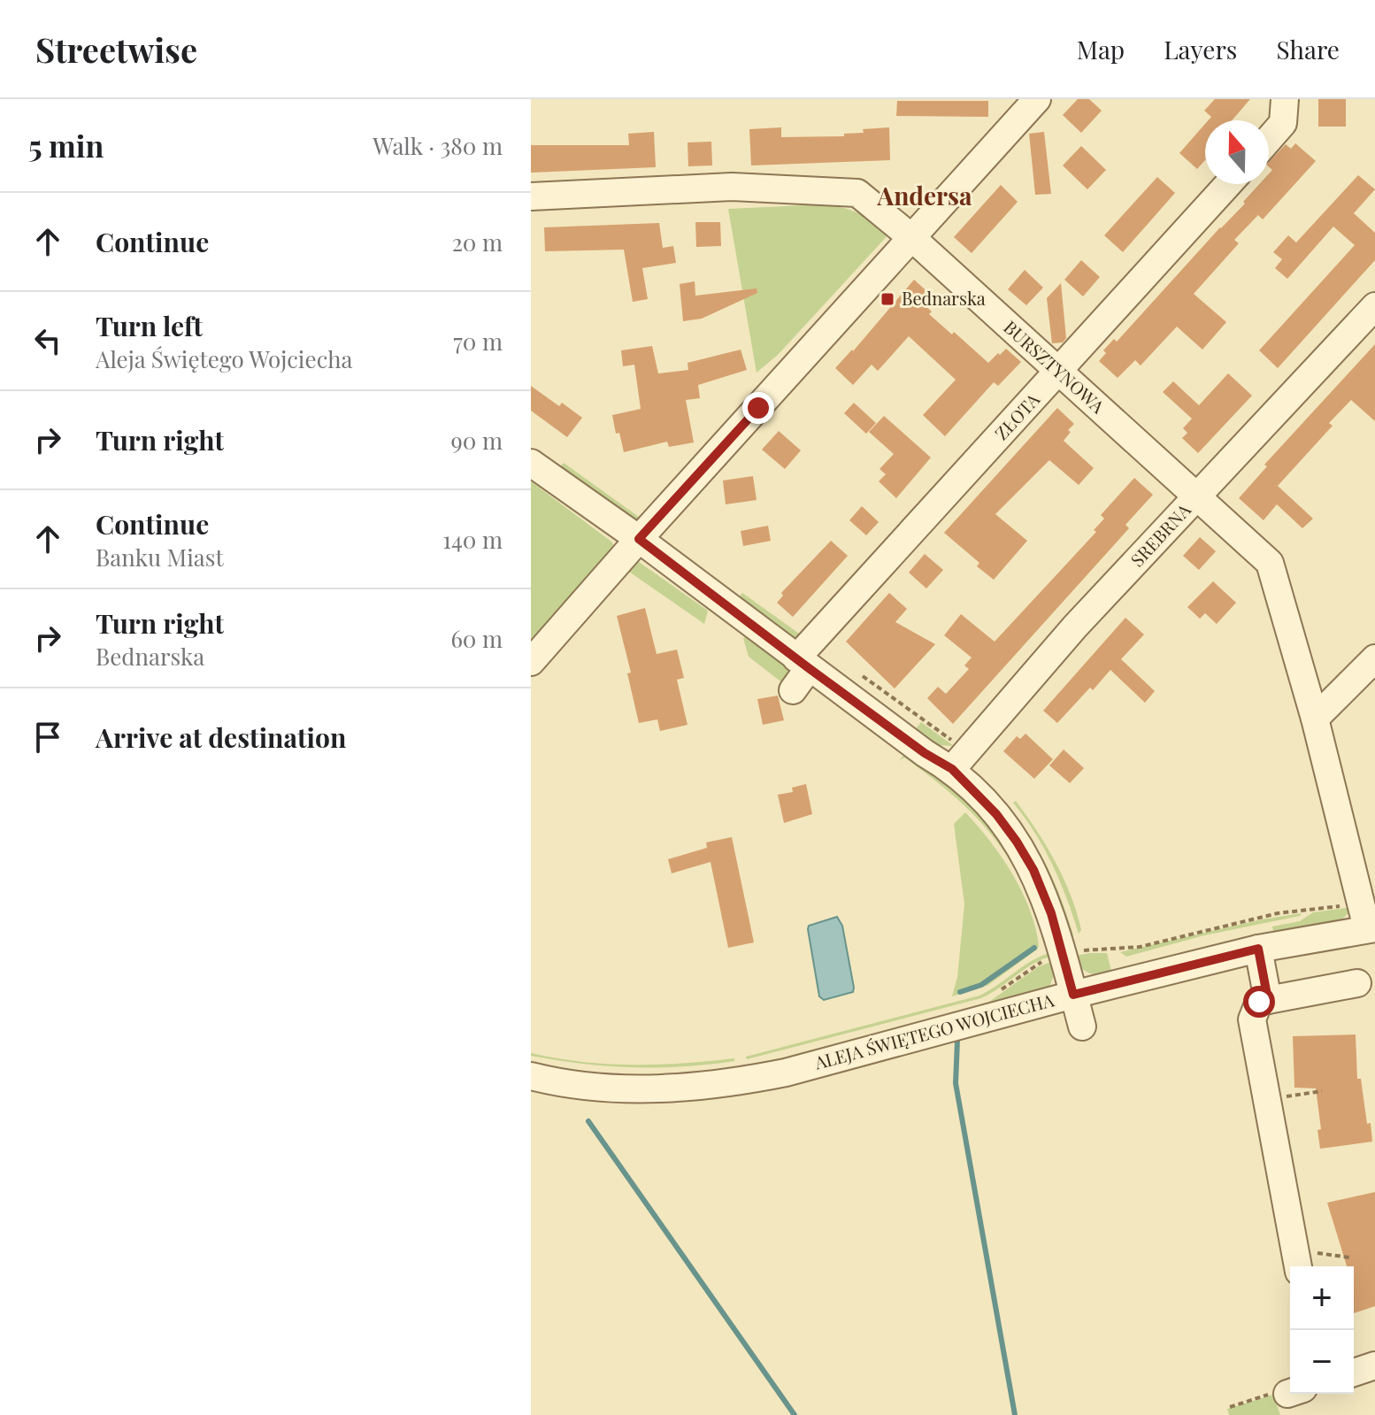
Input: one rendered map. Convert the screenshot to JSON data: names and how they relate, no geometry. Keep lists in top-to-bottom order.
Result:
{
  "streets": {
    "street": [
      "BURSZTYNOWA",
      "ZŁOTA",
      "SREBRNA",
      "ALEJA ŚWIĘTEGO WOJCIECHA"
    ]
  },
  "crossings": [
    ["BURSZTYNOWA", "ZŁOTA"],
    ["BURSZTYNOWA", "SREBRNA"]
  ],
  "districts": ["Andersa"],
  "places": {
    "transit": ["Bednarska"]
  },
  "north": "top",
  "page": {
    "header": "Streetwise",
    "nav": ["Map", "Layers", "Share"],
    "heading": ["5 min", "Walk · 380 m"],
    "list": [
      ["Continue", "20 m"],
      ["Turn left", "Aleja Świętego Wojciecha", "70 m"],
      ["Turn right", "90 m"],
      ["Continue", "Banku Miast", "140 m"],
      ["Turn right", "Bednarska", "60 m"],
      "Arrive at destination"
    ],
    "map_buttons": ["+", "−"]
  }
}
